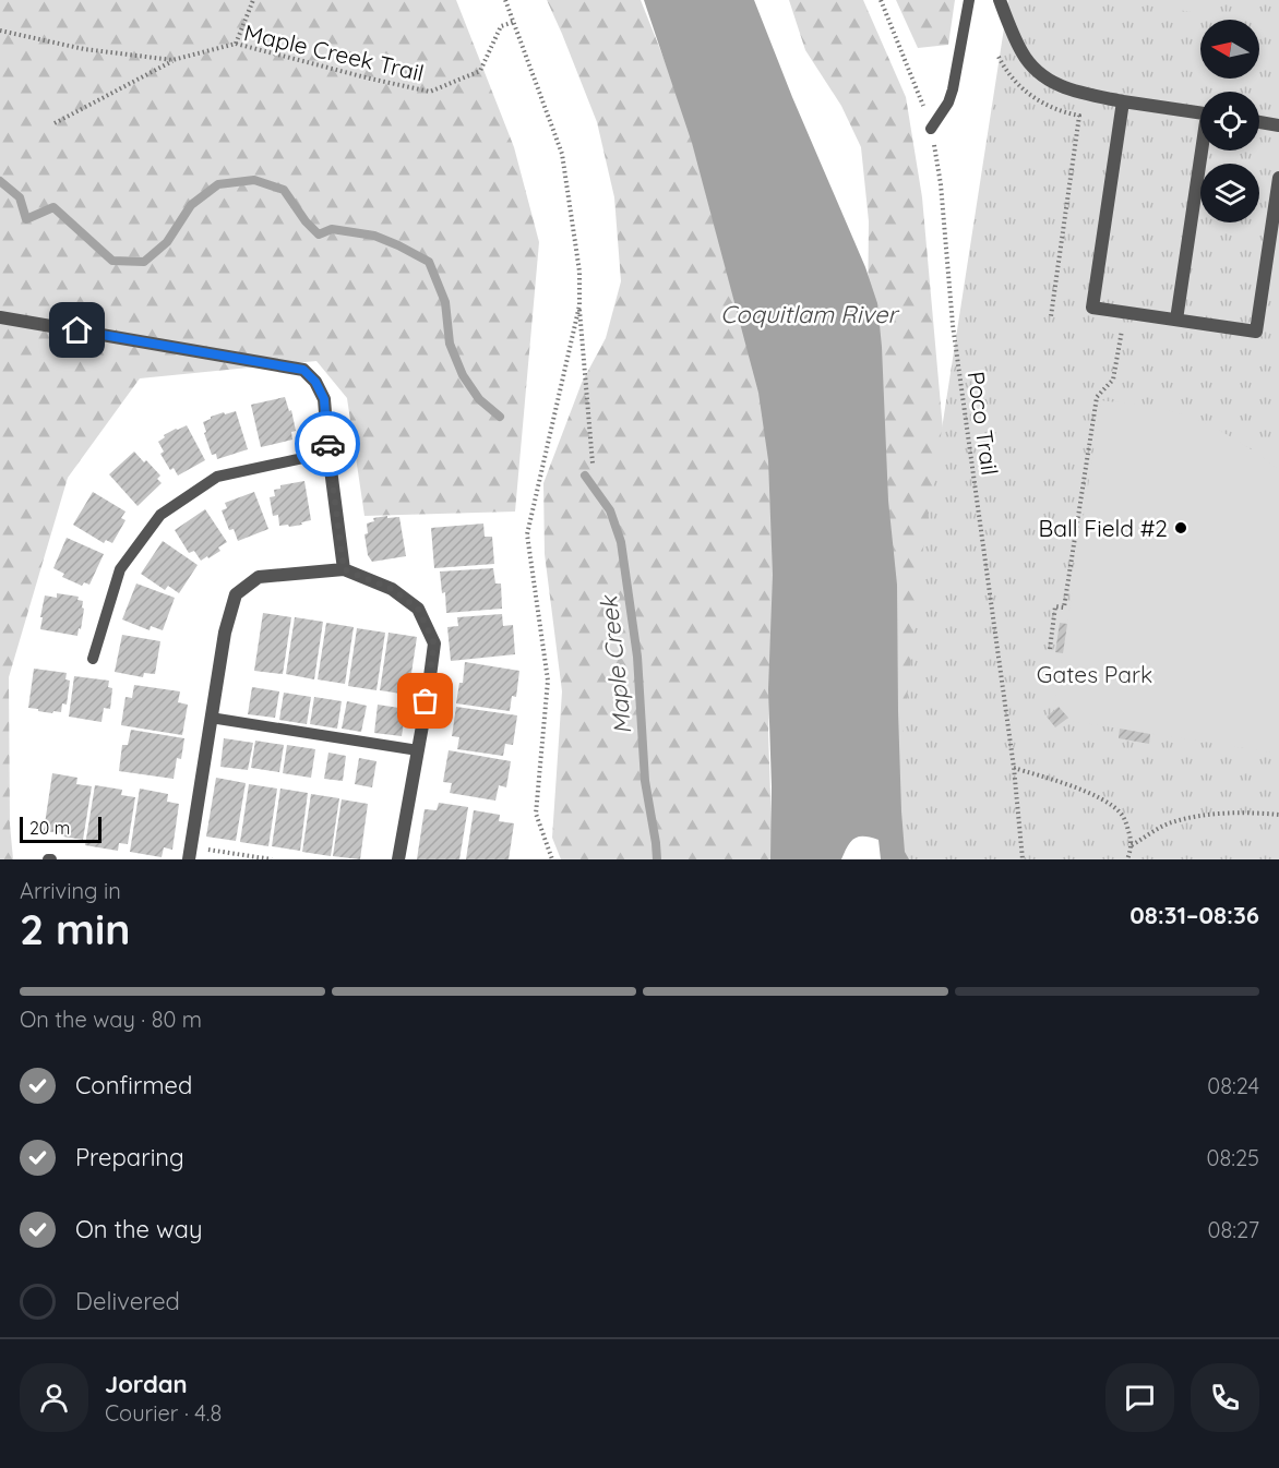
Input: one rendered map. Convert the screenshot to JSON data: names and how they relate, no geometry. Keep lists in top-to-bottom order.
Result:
{
  "streets": {
    "path": ["Maple Creek Trail", "Poco Trail"]
  },
  "water": ["Coquitlam River", "Maple Creek"],
  "parks": ["Gates Park"],
  "places": ["Ball Field #2"],
  "scale_bar": "20 m",
  "north": "left",
  "page": {
    "scale": "20 m",
    "heading": ["2 min", "Arriving in", "08:31–08:36"],
    "panel": ["Jordan", "Courier · 4.8"],
    "bar": "On the way · 80 m",
    "list": [
      ["Confirmed", "08:24"],
      ["Preparing", "08:25"],
      ["On the way", "08:27"],
      "Delivered"
    ]
  }
}
